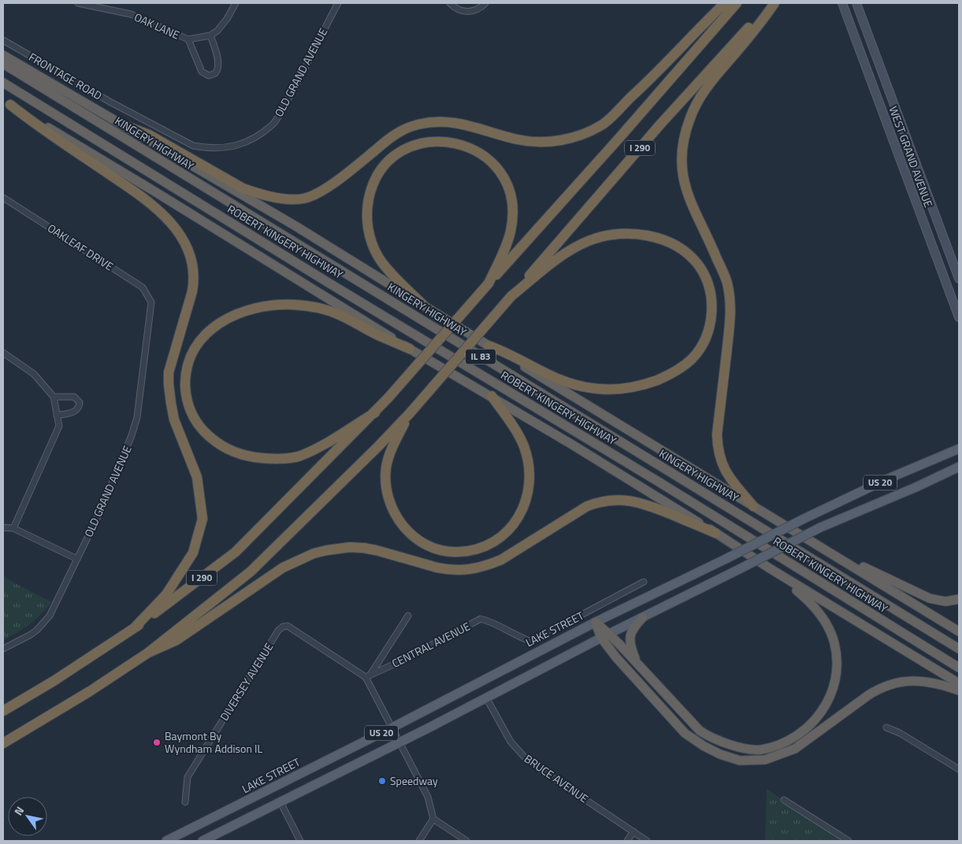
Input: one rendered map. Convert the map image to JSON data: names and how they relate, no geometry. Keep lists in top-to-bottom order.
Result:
{
  "streets": {
    "highway": [
      "KINGERY HIGHWAY",
      "I 290",
      "ROBERT KINGERY HIGHWAY",
      "IL 83"
    ],
    "main road": ["WEST GRAND AVENUE", "US 20", "LAKE STREET"],
    "street": [
      "OAK LANE",
      "OLD GRAND AVENUE",
      "FRONTAGE ROAD",
      "OAKLEAF DRIVE",
      "CENTRAL AVENUE",
      "DIVERSEY AVENUE",
      "BRUCE AVENUE"
    ]
  },
  "crossings": [
    ["OLD GRAND AVENUE", "FRONTAGE ROAD"],
    ["OLD GRAND AVENUE", "OAKLEAF DRIVE"],
    ["US 20", "BRUCE AVENUE"],
    ["CENTRAL AVENUE", "DIVERSEY AVENUE"]
  ],
  "places": ["Baymont By Wyndham Addison IL", "Speedway"],
  "north": "top left"
}
